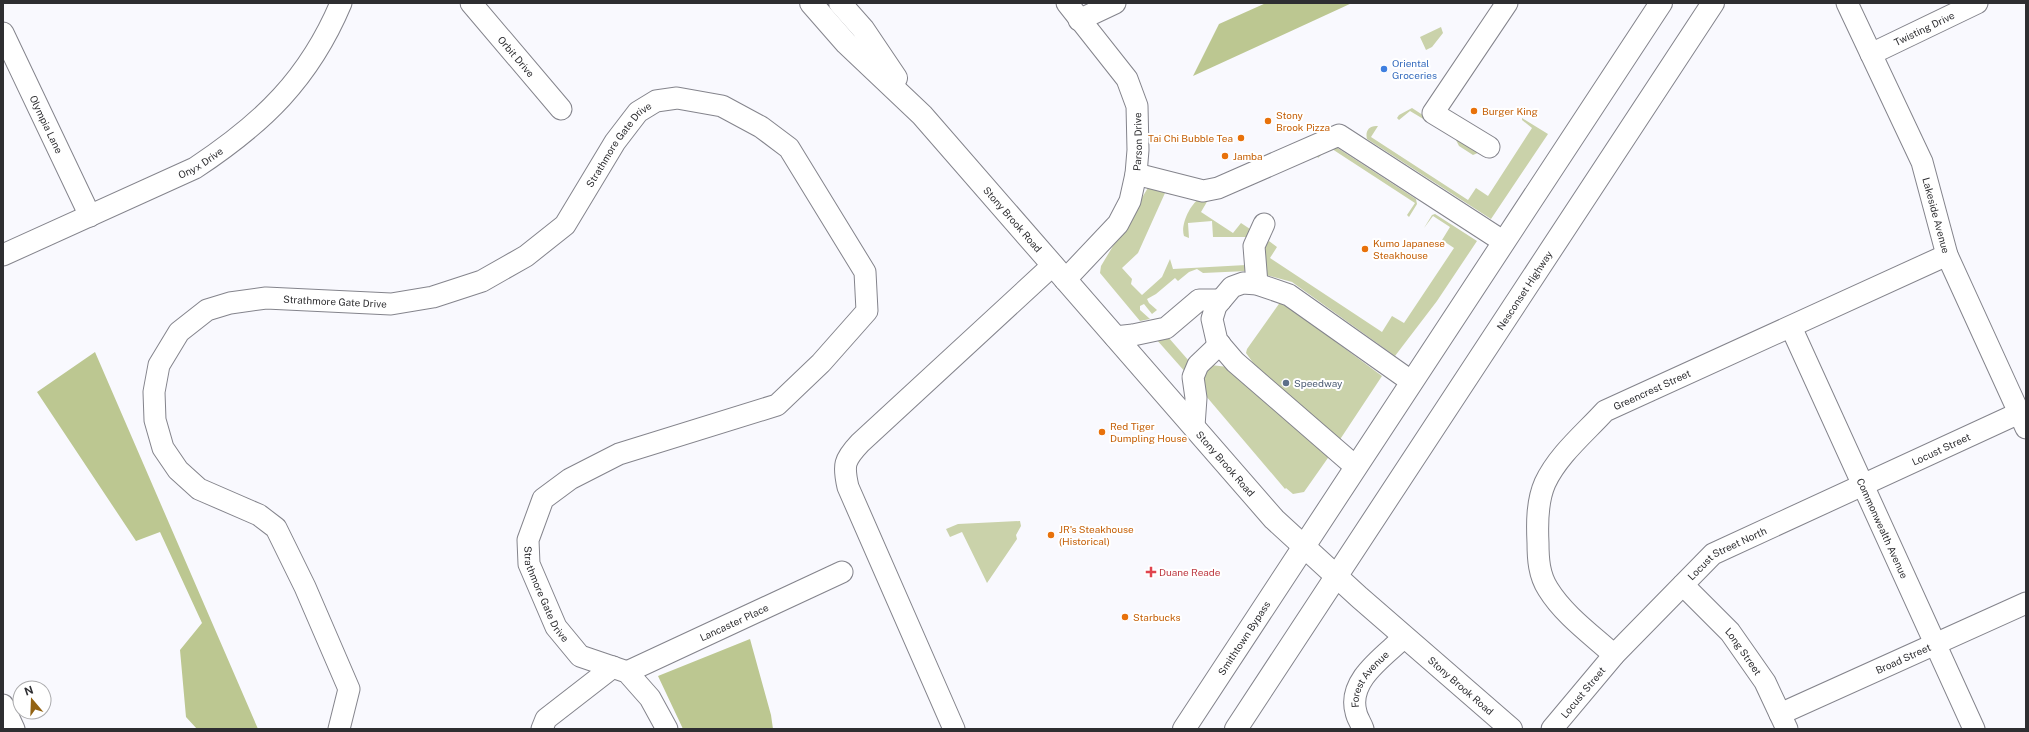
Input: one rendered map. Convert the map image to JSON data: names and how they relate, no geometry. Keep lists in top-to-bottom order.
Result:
{
  "streets": {
    "main road": ["Stony Brook Road", "Nesconset Highway", "Smithtown Bypass"],
    "street": [
      "Twisting Drive",
      "Orbit Drive",
      "Olympia Lane",
      "Parson Drive",
      "Strathmore Gate Drive",
      "Onyx Drive",
      "Lakeside Avenue",
      "Greencrest Street",
      "Locust Street",
      "Commonwealth Avenue",
      "Locust Street North",
      "Lancaster Place",
      "Long Street",
      "Broad Street",
      "Forest Avenue"
    ]
  },
  "crossings": [
    ["Twisting Drive", "Lakeside Avenue"],
    ["Olympia Lane", "Onyx Drive"],
    ["Parson Drive", "Stony Brook Road"],
    ["Strathmore Gate Drive", "Lancaster Place"],
    ["Lakeside Avenue", "Greencrest Street"],
    ["Lakeside Avenue", "Locust Street"],
    ["Stony Brook Road", "Nesconset Highway"],
    ["Stony Brook Road", "Smithtown Bypass"],
    ["Stony Brook Road", "Forest Avenue"],
    ["Greencrest Street", "Locust Street"],
    ["Greencrest Street", "Commonwealth Avenue"],
    ["Greencrest Street", "Locust Street North"],
    ["Locust Street", "Commonwealth Avenue"],
    ["Locust Street", "Locust Street North"],
    ["Commonwealth Avenue", "Locust Street North"],
    ["Commonwealth Avenue", "Broad Street"],
    ["Locust Street North", "Long Street"],
    ["Long Street", "Broad Street"]
  ],
  "places": {
    "other": [
      "Oriental Groceries",
      "Burger King",
      "Stony Brook Pizza",
      "Tai Chi Bubble Tea",
      "Jamba",
      "Kumo Japanese Steakhouse",
      "Speedway",
      "Red Tiger Dumpling House",
      "JR's Steakhouse (Historical)",
      "Starbucks"
    ],
    "health": ["Duane Reade"]
  },
  "north": "top"
}
